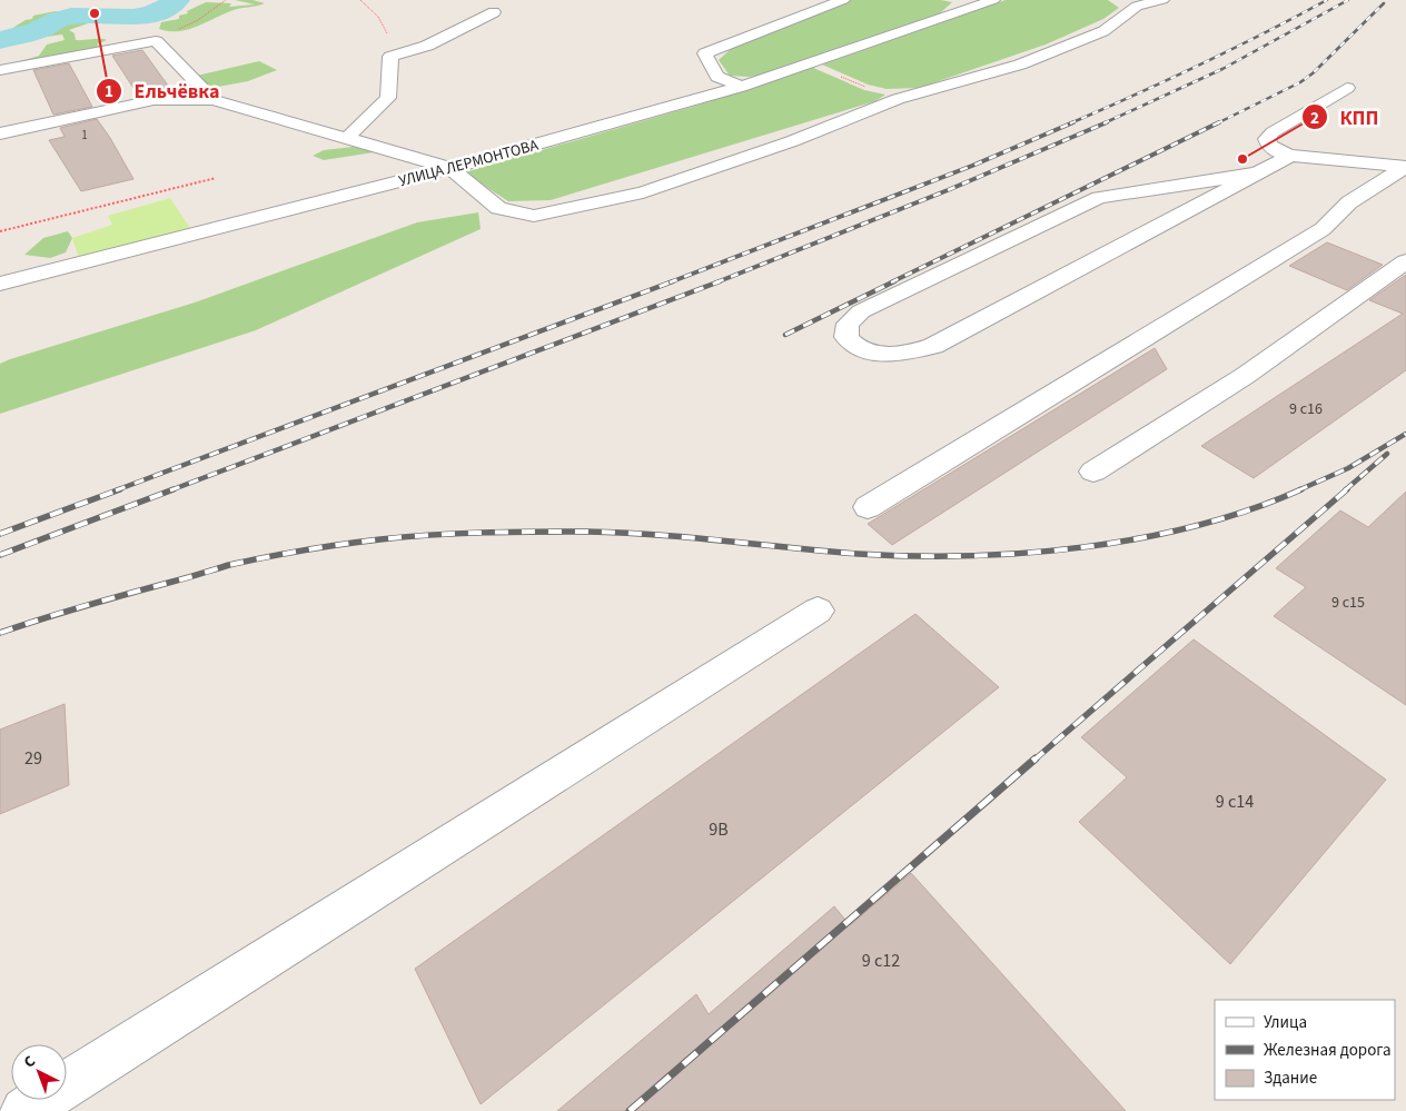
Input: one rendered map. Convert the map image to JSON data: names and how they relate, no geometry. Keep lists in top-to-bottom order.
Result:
{
  "streets": {
    "street": ["УЛИЦА ЛЕРМОНТОВА"]
  },
  "places": ["Ельчёвка", "КПП"],
  "house_numbers": [
    "1",
    "9 с16",
    "9 с15",
    "29",
    "9 с14",
    "9В",
    "9 с12"
  ],
  "legend": ["Улица", "Железная дорога", "Здание"],
  "north": "top left"
}
